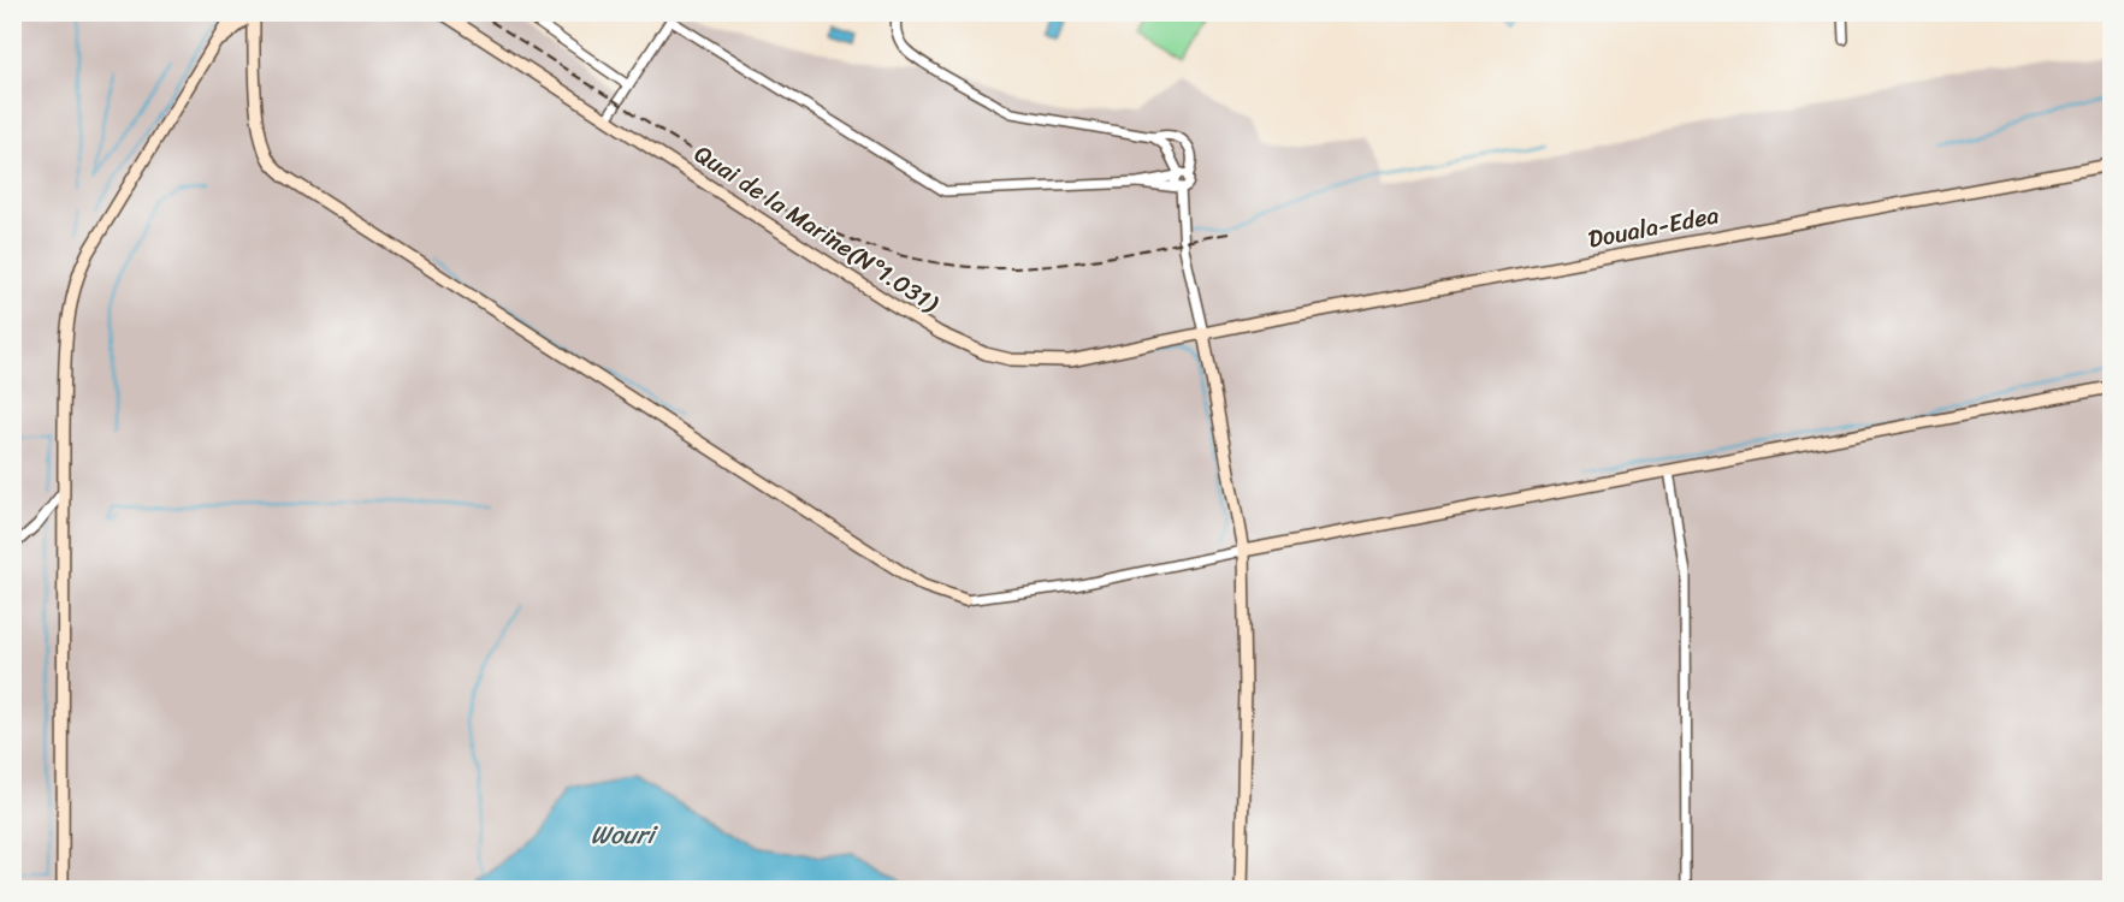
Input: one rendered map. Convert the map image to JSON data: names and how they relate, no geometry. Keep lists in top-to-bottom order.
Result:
{
  "streets": {
    "main road": ["Douala-Edea", "Quai de la Marine(N°1.031)"]
  },
  "crossings": [
    ["Douala-Edea", "Quai de la Marine(N°1.031)"]
  ],
  "water": ["Wouri"]
}
